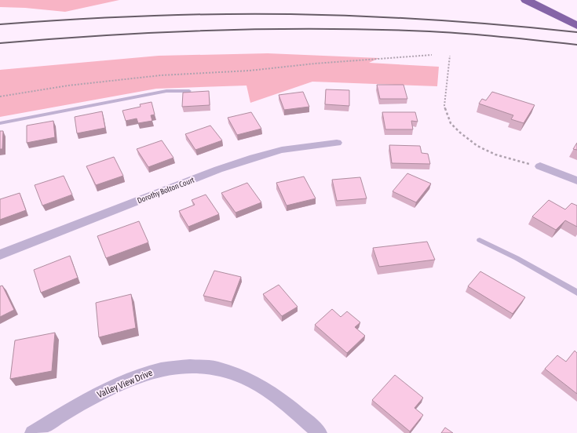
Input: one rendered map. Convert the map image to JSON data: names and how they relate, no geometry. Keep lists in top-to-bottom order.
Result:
{
  "streets": {
    "street": ["Dorothy Bolton Court", "Valley View Drive"]
  }
}
